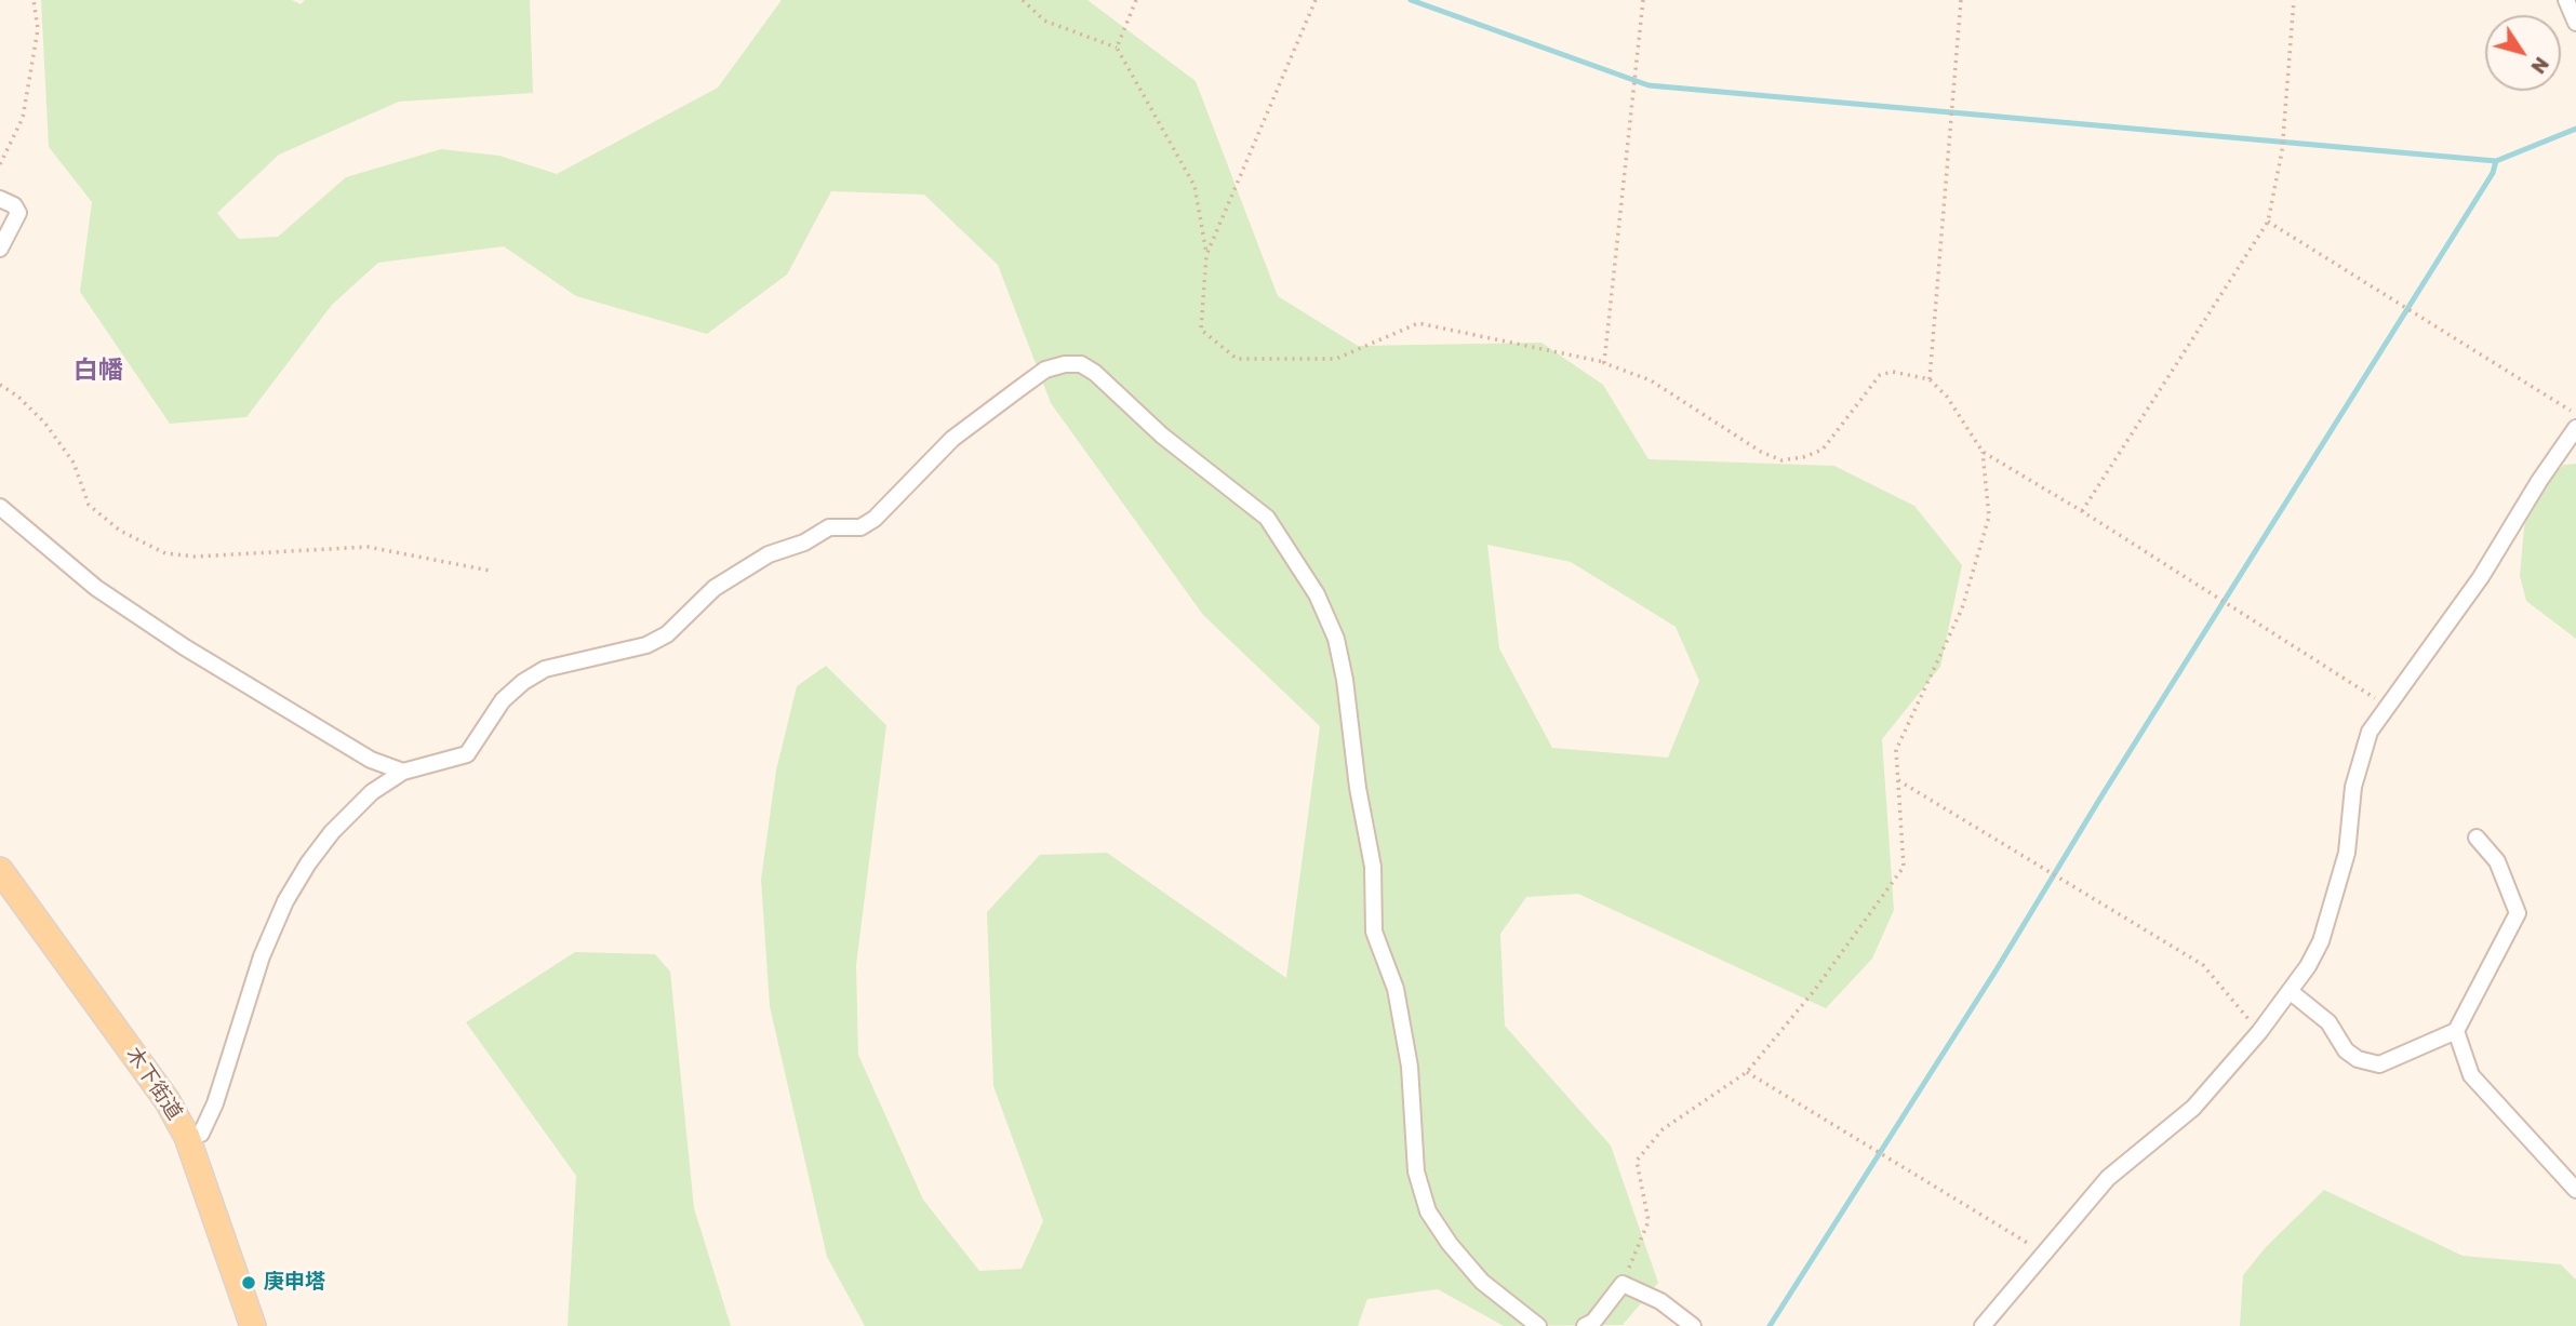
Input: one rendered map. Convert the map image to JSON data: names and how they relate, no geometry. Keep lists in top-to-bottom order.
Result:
{
  "streets": {
    "main road": ["木下街道"]
  },
  "districts": ["白幡"],
  "places": ["庚申塔"],
  "north": "bottom right"
}
